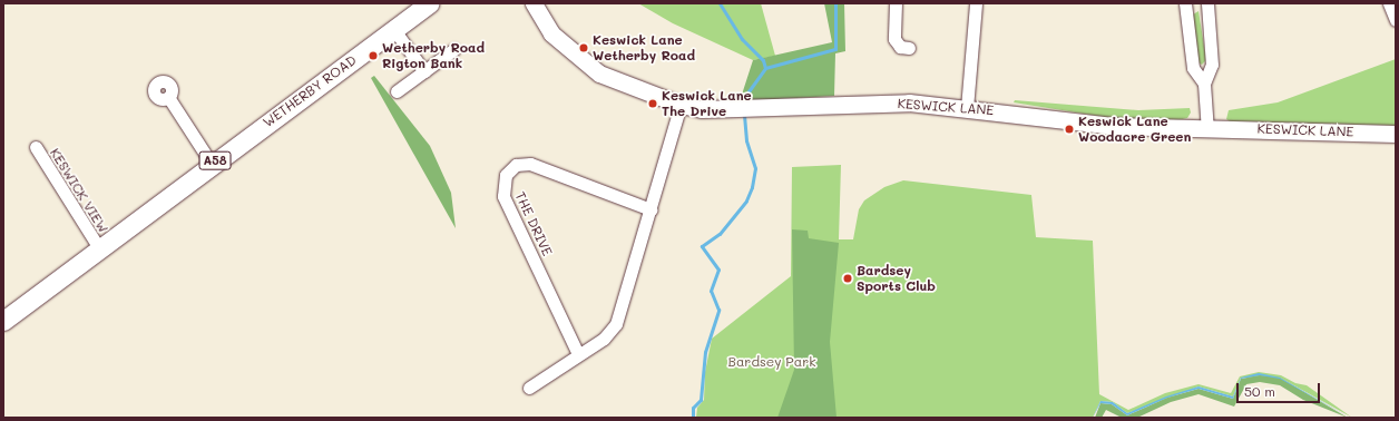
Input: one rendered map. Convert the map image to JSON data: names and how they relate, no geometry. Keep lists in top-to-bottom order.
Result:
{
  "streets": {
    "main road": ["WETHERBY ROAD", "A58"],
    "street": ["KESWICK LANE", "KESWICK VIEW", "THE DRIVE"]
  },
  "crossings": [
    ["WETHERBY ROAD", "KESWICK VIEW"]
  ],
  "parks": ["Bardsey Park"],
  "places": [
    "Keswick Lane Wetherby Road",
    "Wetherby Road Rigton Bank",
    "Keswick Lane The Drive",
    "Keswick Lane Woodacre Green",
    "Bardsey Sports Club"
  ],
  "scale_bar": "50 m"
}
